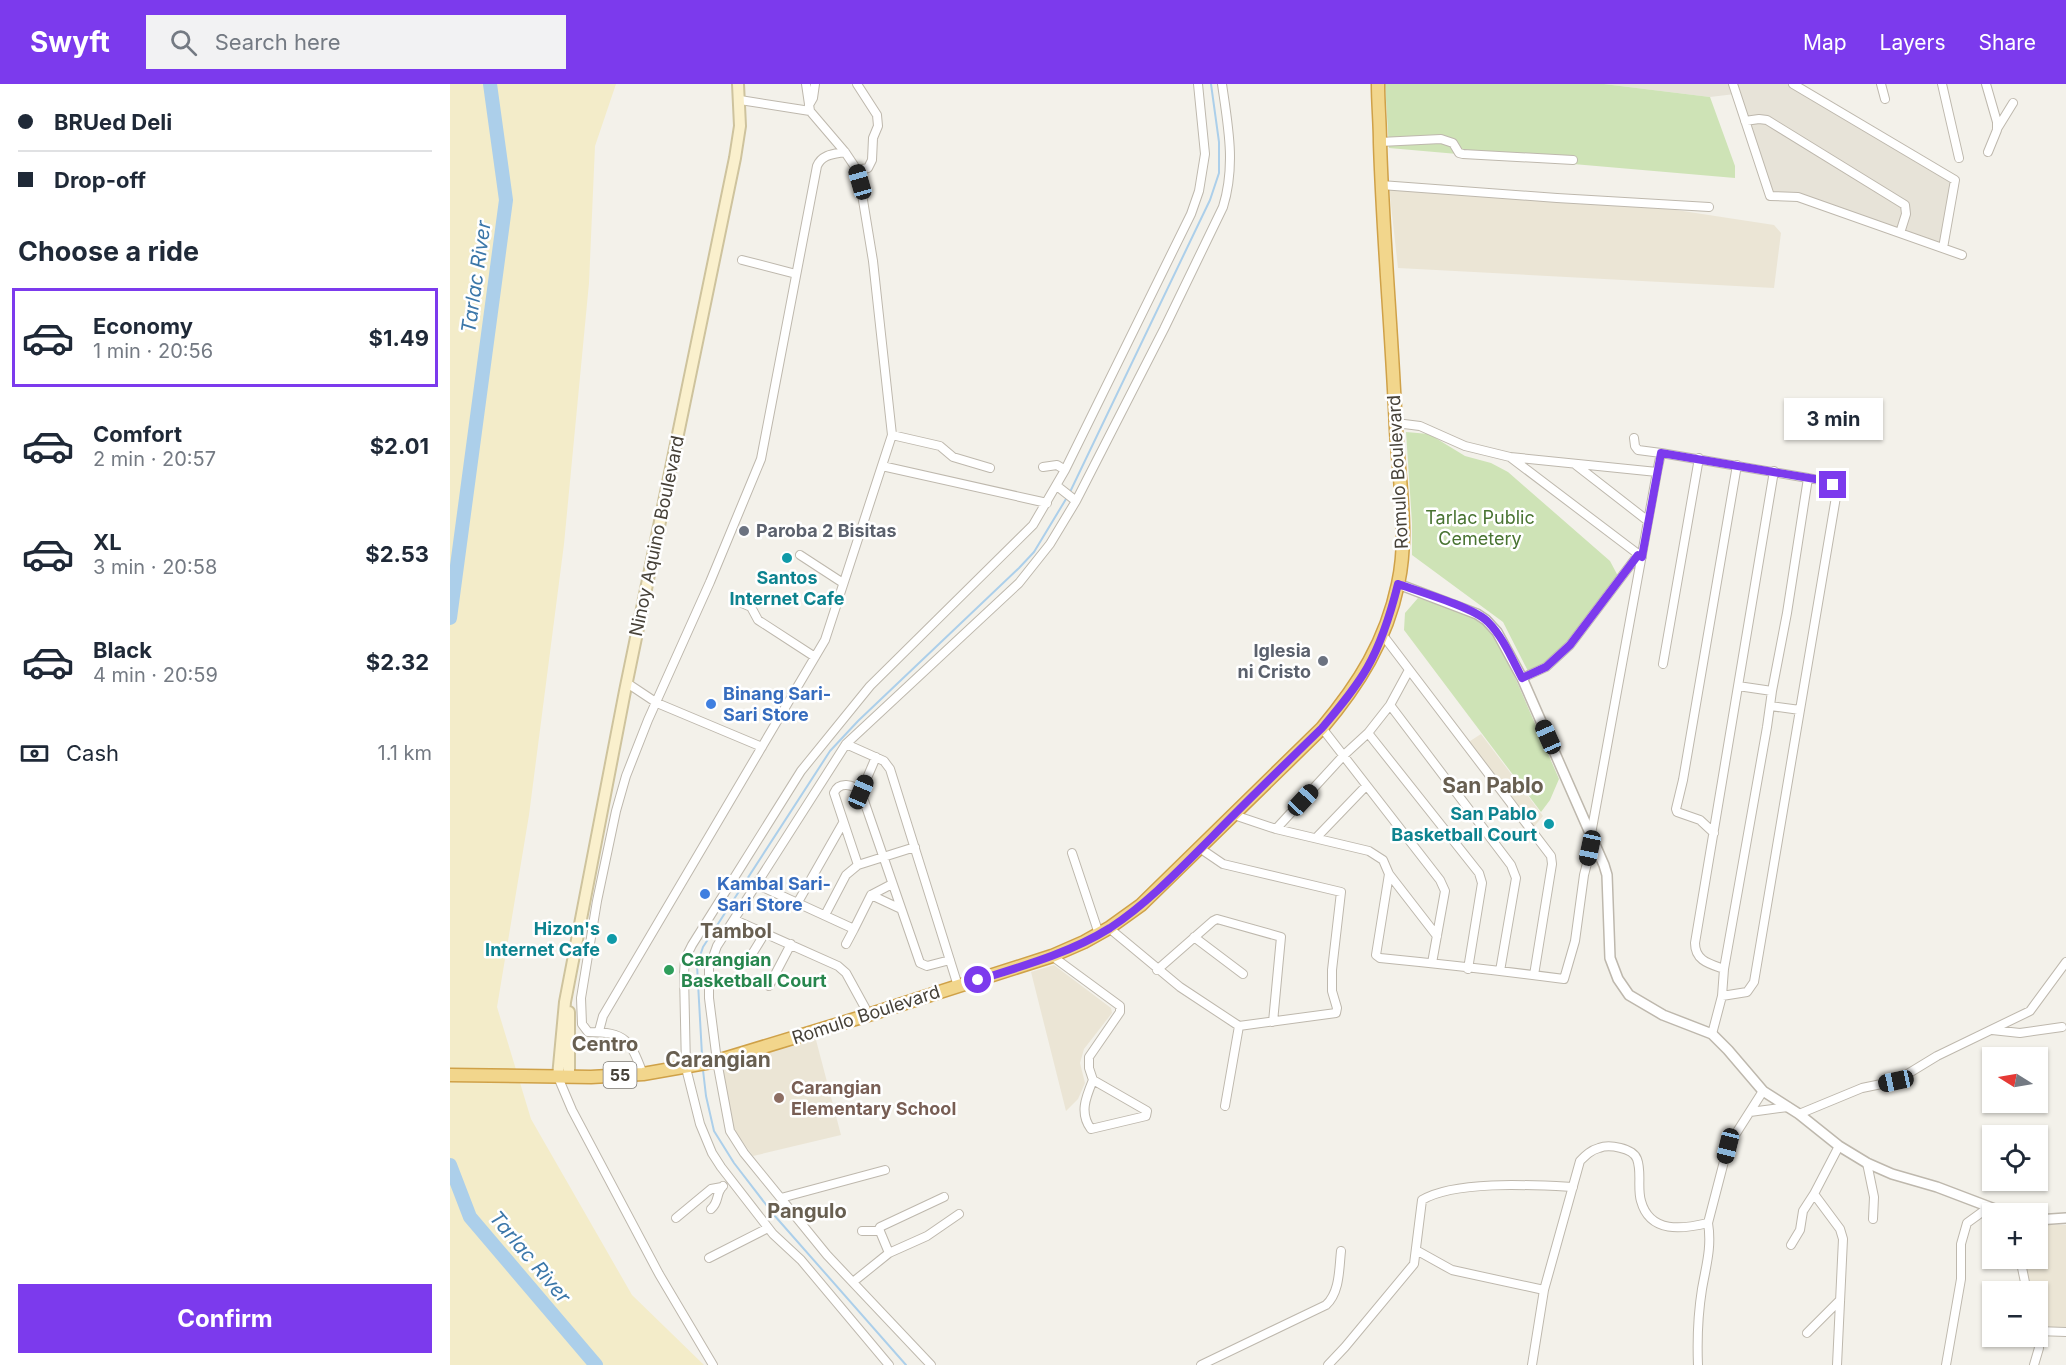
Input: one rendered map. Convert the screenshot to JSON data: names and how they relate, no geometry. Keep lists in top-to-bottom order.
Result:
{
  "streets": {
    "highway": ["Romulo Boulevard", "55"],
    "main road": ["Ninoy Aquino Boulevard"]
  },
  "crossings": [
    ["Romulo Boulevard", "Ninoy Aquino Boulevard"]
  ],
  "districts": [
    "San Pablo",
    "Tambol",
    "Centro",
    "Carangian",
    "Pangulo"
  ],
  "water": ["Tarlac River"],
  "parks": ["Tarlac Public Cemetery"],
  "places": [
    "Paroba 2 Bisitas",
    "Santos Internet Cafe",
    "Iglesia ni Cristo",
    "Binang Sari- Sari Store",
    "San Pablo Basketball Court",
    "Kambal Sari- Sari Store",
    "Hizon's Internet Cafe",
    "Carangian Basketball Court",
    "Carangian Elementary School"
  ],
  "north": "left",
  "page": {
    "header": "Swyft",
    "search": "Search here",
    "nav": ["Map", "Layers", "Share"],
    "banner": ["BRUed Deli", "Drop-off"],
    "heading": "Choose a ride",
    "list": [
      {
        "name": "Economy",
        "note": "1 min · 20:56",
        "value": "$1.49"
      },
      {
        "name": "Comfort",
        "note": "2 min · 20:57",
        "value": "$2.01"
      },
      {
        "name": "XL",
        "note": "3 min · 20:58",
        "value": "$2.53"
      },
      {
        "name": "Black",
        "note": "4 min · 20:59",
        "value": "$2.32"
      }
    ],
    "bubble": "3 min",
    "pay": ["Cash", "1.1 km"],
    "map_buttons": ["+", "−"],
    "buttons": "Confirm"
  }
}
